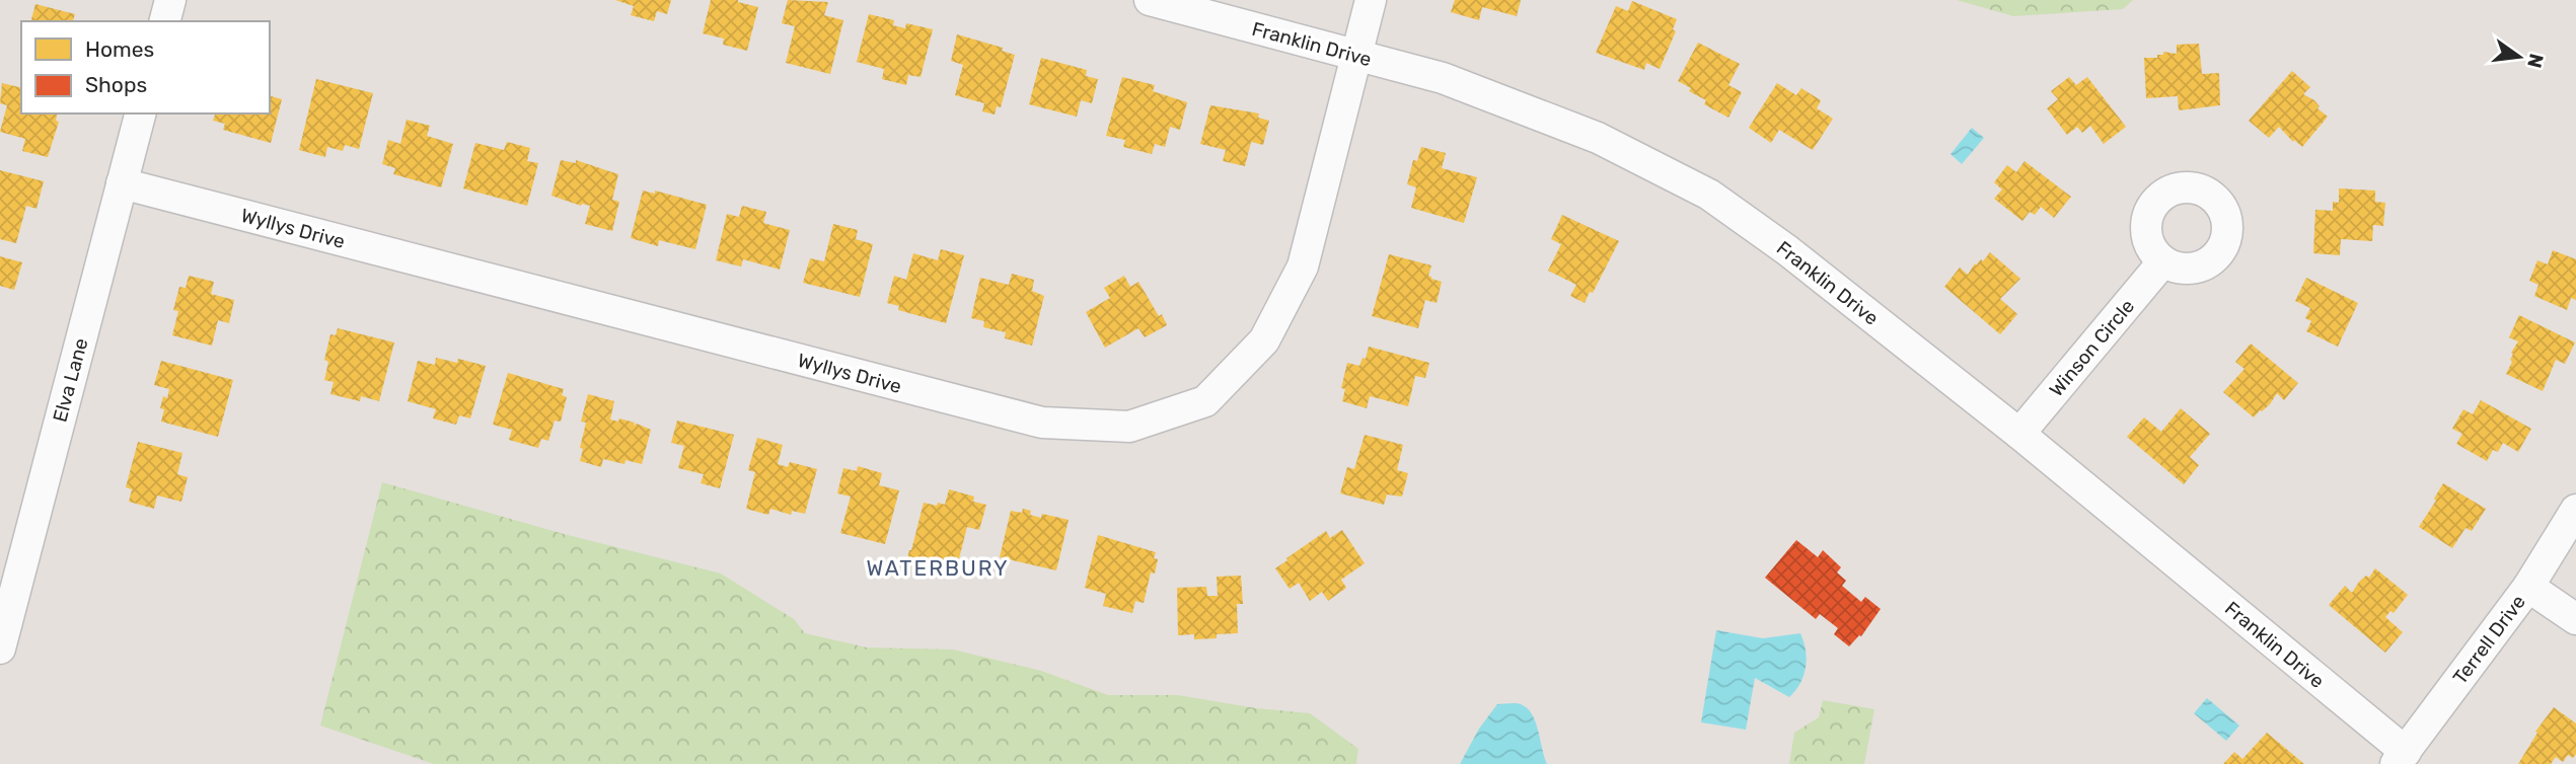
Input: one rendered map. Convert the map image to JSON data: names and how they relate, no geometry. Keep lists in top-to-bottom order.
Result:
{
  "streets": {
    "street": [
      "Franklin Drive",
      "Wyllys Drive",
      "Winson Circle",
      "Elva Lane",
      "Terrell Drive"
    ]
  },
  "crossings": [
    ["Franklin Drive", "Wyllys Drive"],
    ["Franklin Drive", "Winson Circle"],
    ["Franklin Drive", "Terrell Drive"],
    ["Wyllys Drive", "Elva Lane"]
  ],
  "districts": ["WATERBURY"],
  "legend": ["Homes", "Shops"],
  "north": "right"
}
